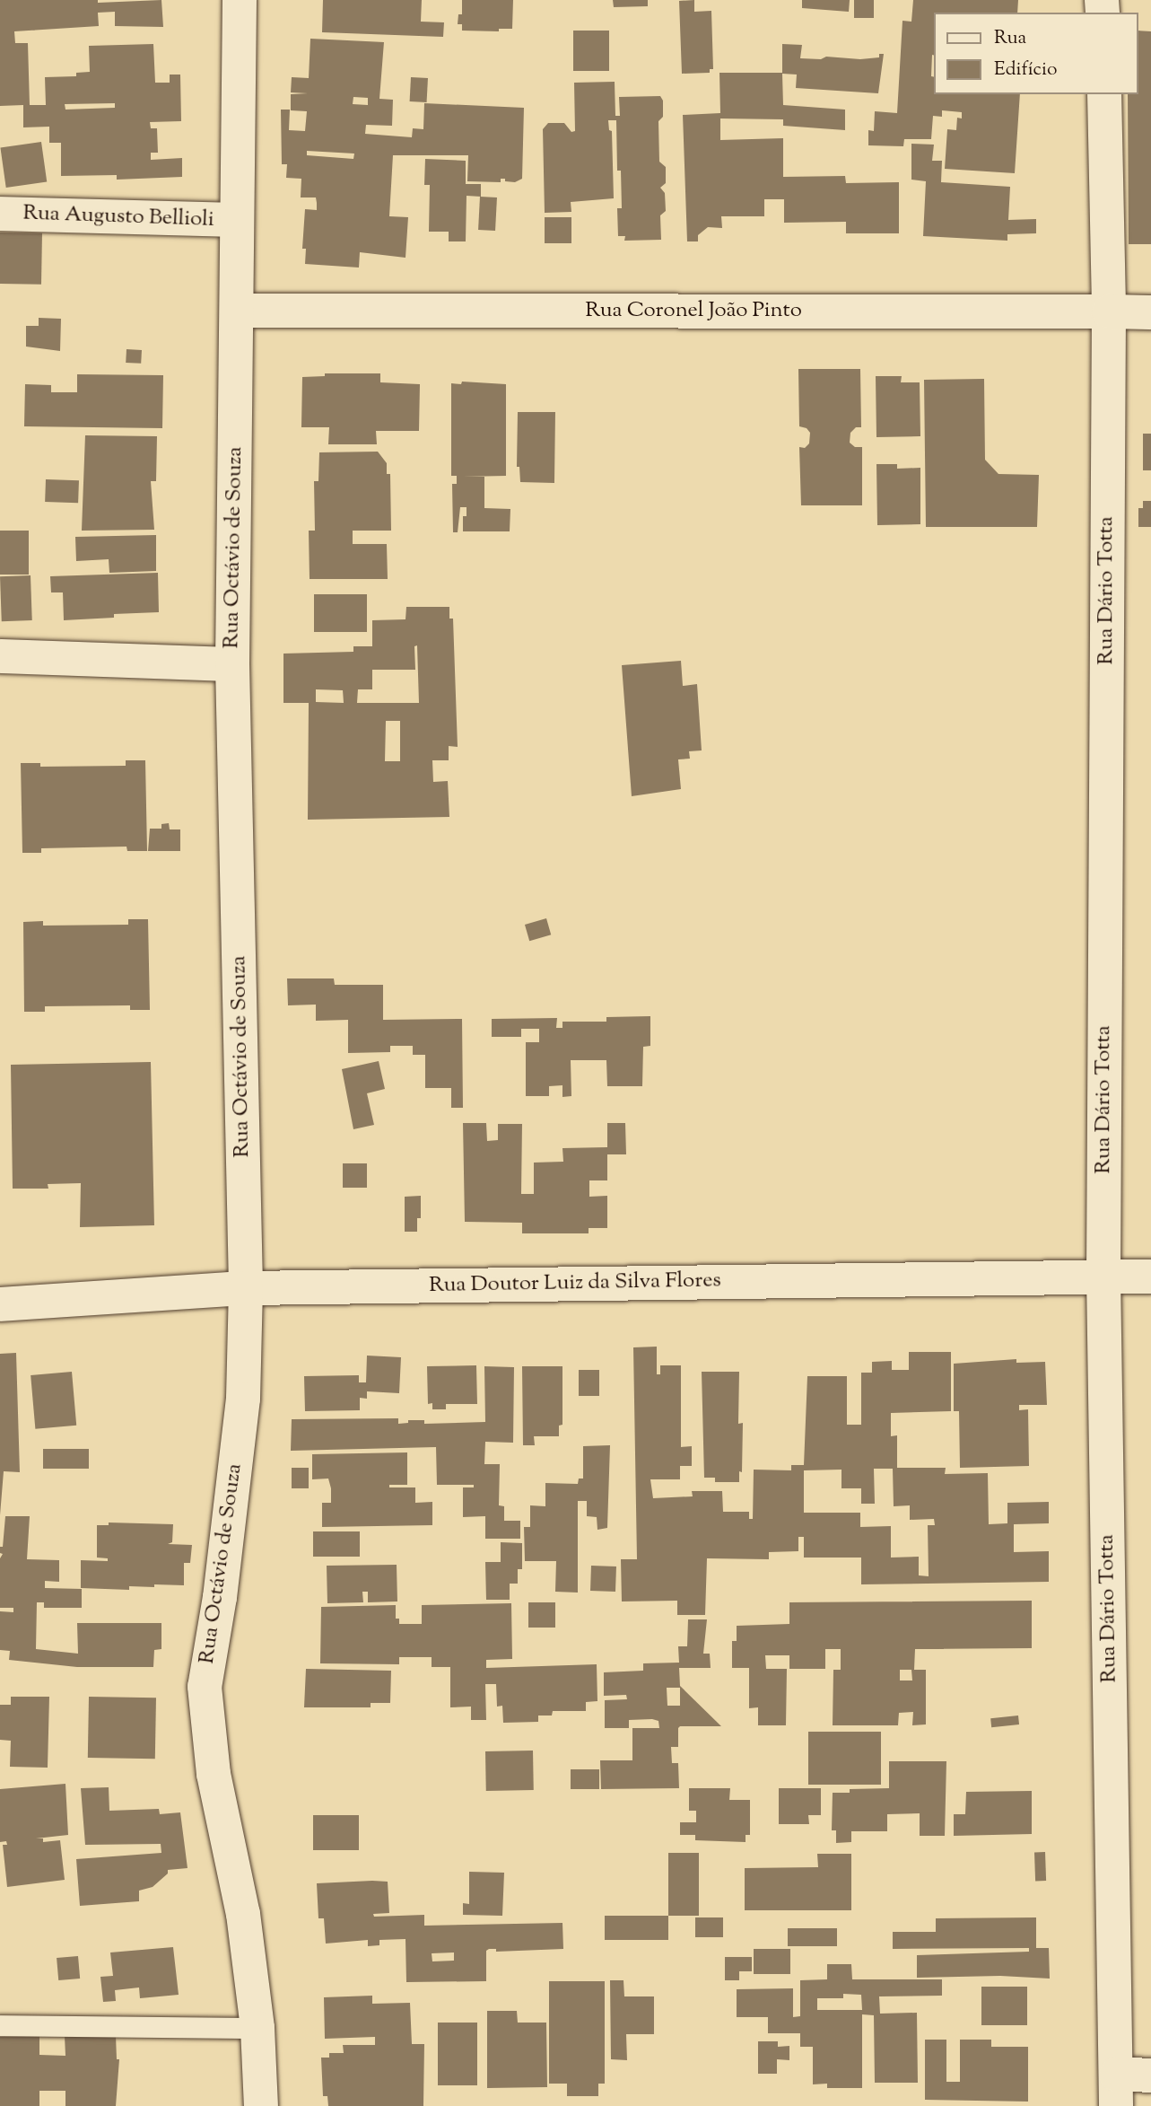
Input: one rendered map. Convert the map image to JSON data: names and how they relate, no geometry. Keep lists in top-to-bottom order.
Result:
{
  "streets": {
    "street": [
      "Rua Augusto Bellioli",
      "Rua Coronel João Pinto",
      "Rua Octávio de Souza",
      "Rua Dário Totta",
      "Rua Doutor Luiz da Silva Flores"
    ]
  },
  "crossings": [
    ["Rua Augusto Bellioli", "Rua Octávio de Souza"],
    ["Rua Coronel João Pinto", "Rua Octávio de Souza"],
    ["Rua Coronel João Pinto", "Rua Dário Totta"],
    ["Rua Octávio de Souza", "Rua Doutor Luiz da Silva Flores"],
    ["Rua Dário Totta", "Rua Doutor Luiz da Silva Flores"]
  ],
  "legend": ["Rua", "Edifício"]
}
